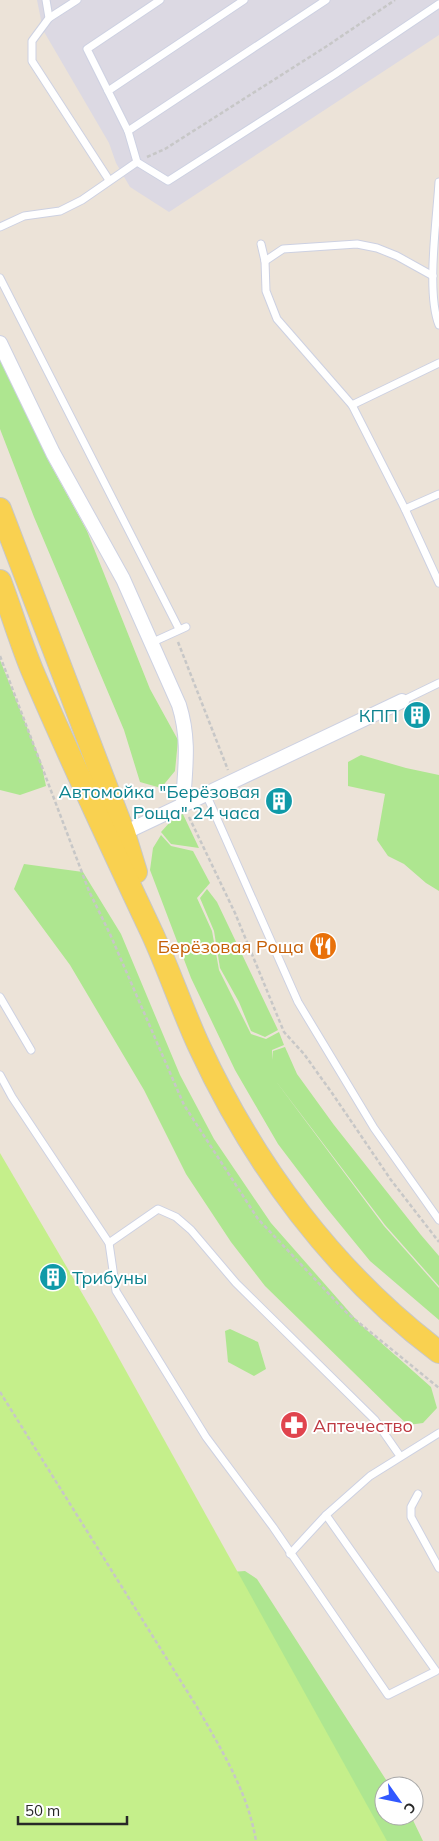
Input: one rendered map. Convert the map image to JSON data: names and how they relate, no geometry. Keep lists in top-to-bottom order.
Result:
{
  "places": {
    "building": ["КПП", "Автомойка \"Берёзовая Роща\" 24 часа", "Трибуны"],
    "restaurant": ["Берёзовая Роща"],
    "pharmacy": ["Аптечество"]
  },
  "scale_bar": "50 m",
  "north": "bottom right"
}
